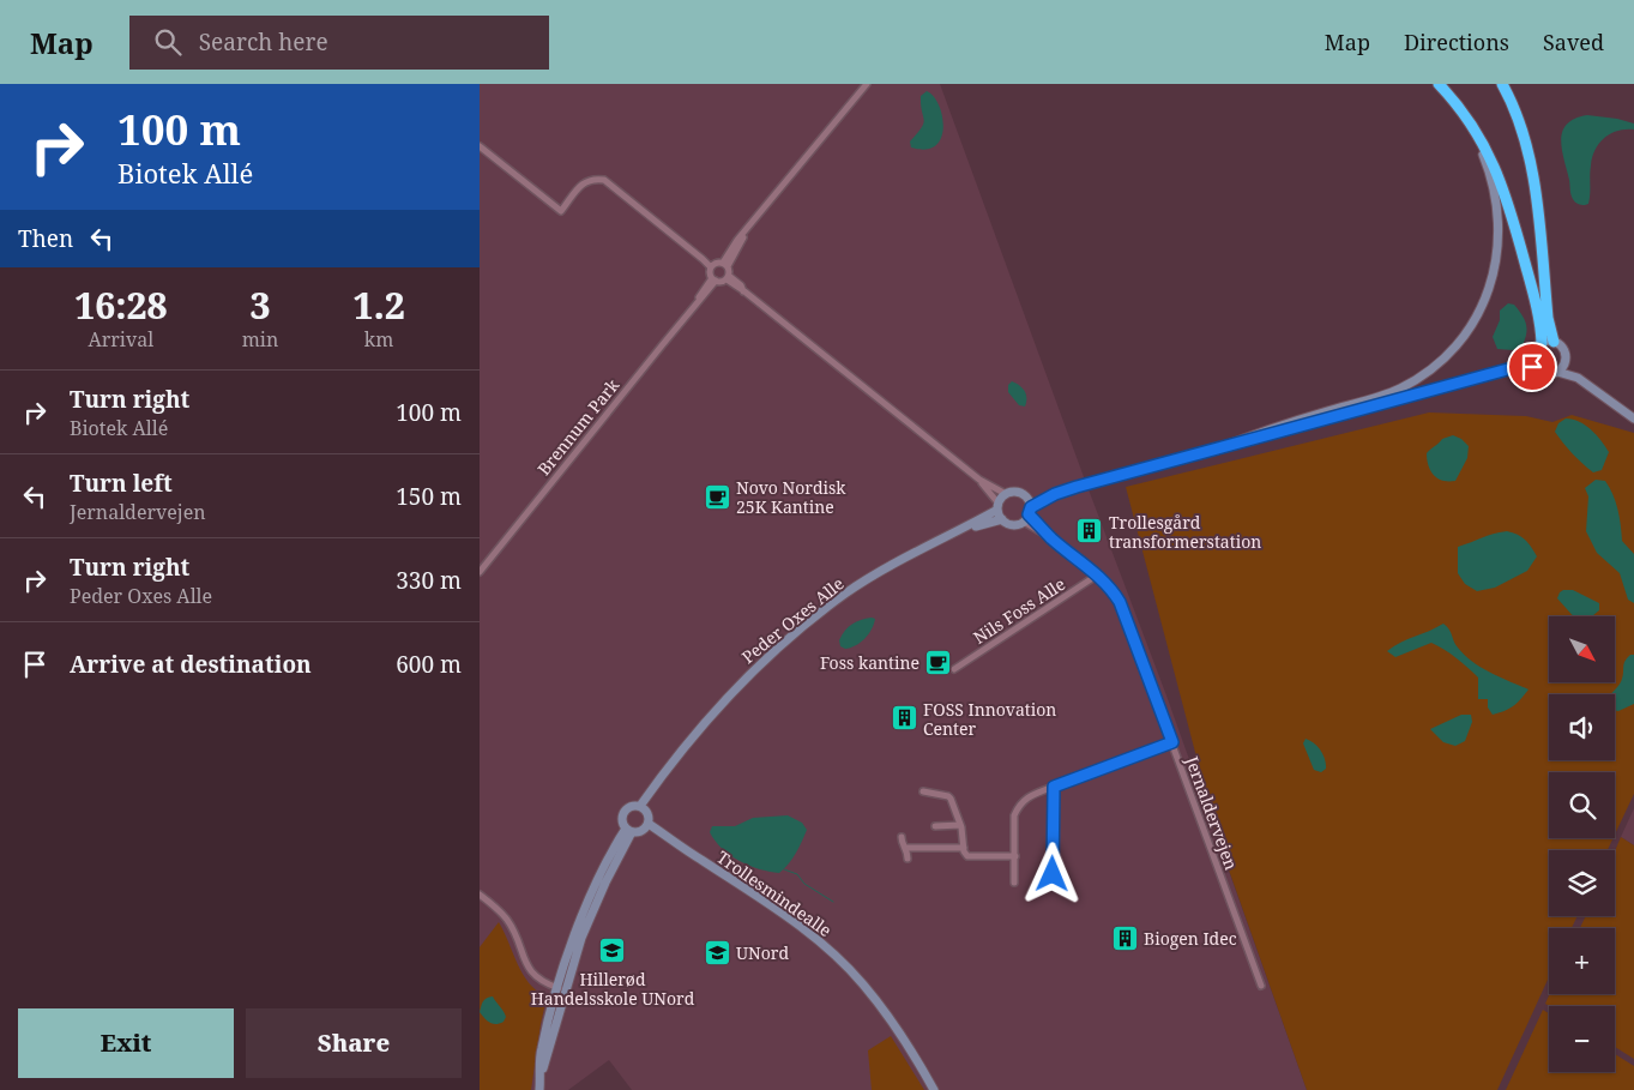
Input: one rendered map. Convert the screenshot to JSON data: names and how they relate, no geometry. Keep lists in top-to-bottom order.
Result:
{
  "streets": {
    "street": [
      "Brennum Park",
      "Nils Foss Alle",
      "Peder Oxes Alle",
      "Jernaldervejen",
      "Trollesmindealle"
    ]
  },
  "crossings": [
    ["Nils Foss Alle", "Jernaldervejen"],
    ["Peder Oxes Alle", "Jernaldervejen"],
    ["Peder Oxes Alle", "Trollesmindealle"]
  ],
  "places": {
    "cafe": ["Novo Nordisk 25K Kantine", "Foss kantine"],
    "building": ["Trollesgård transformerstation", "FOSS Innovation Center", "Biogen Idec"],
    "school or university": ["Hillerød Handelsskole UNord", "UNord"]
  },
  "north": "bottom right",
  "page": {
    "header": "Map",
    "search": "Search here",
    "nav": ["Map", "Directions", "Saved"],
    "turn": ["100 m", "Biotek Allé"],
    "then": "Then",
    "eta": [
      "16:28",
      "Arrival",
      "3",
      "min",
      "1.2",
      "km"
    ],
    "list": [
      {
        "name": "Turn right",
        "note": "Biotek Allé",
        "value": "100 m"
      },
      {
        "name": "Turn left",
        "note": "Jernaldervejen",
        "value": "150 m"
      },
      {
        "name": "Turn right",
        "note": "Peder Oxes Alle",
        "value": "330 m"
      },
      {
        "name": "Arrive at destination",
        "value": "600 m"
      }
    ],
    "map_buttons": ["+", "−"],
    "buttons": ["Exit", "Share"]
  }
}
